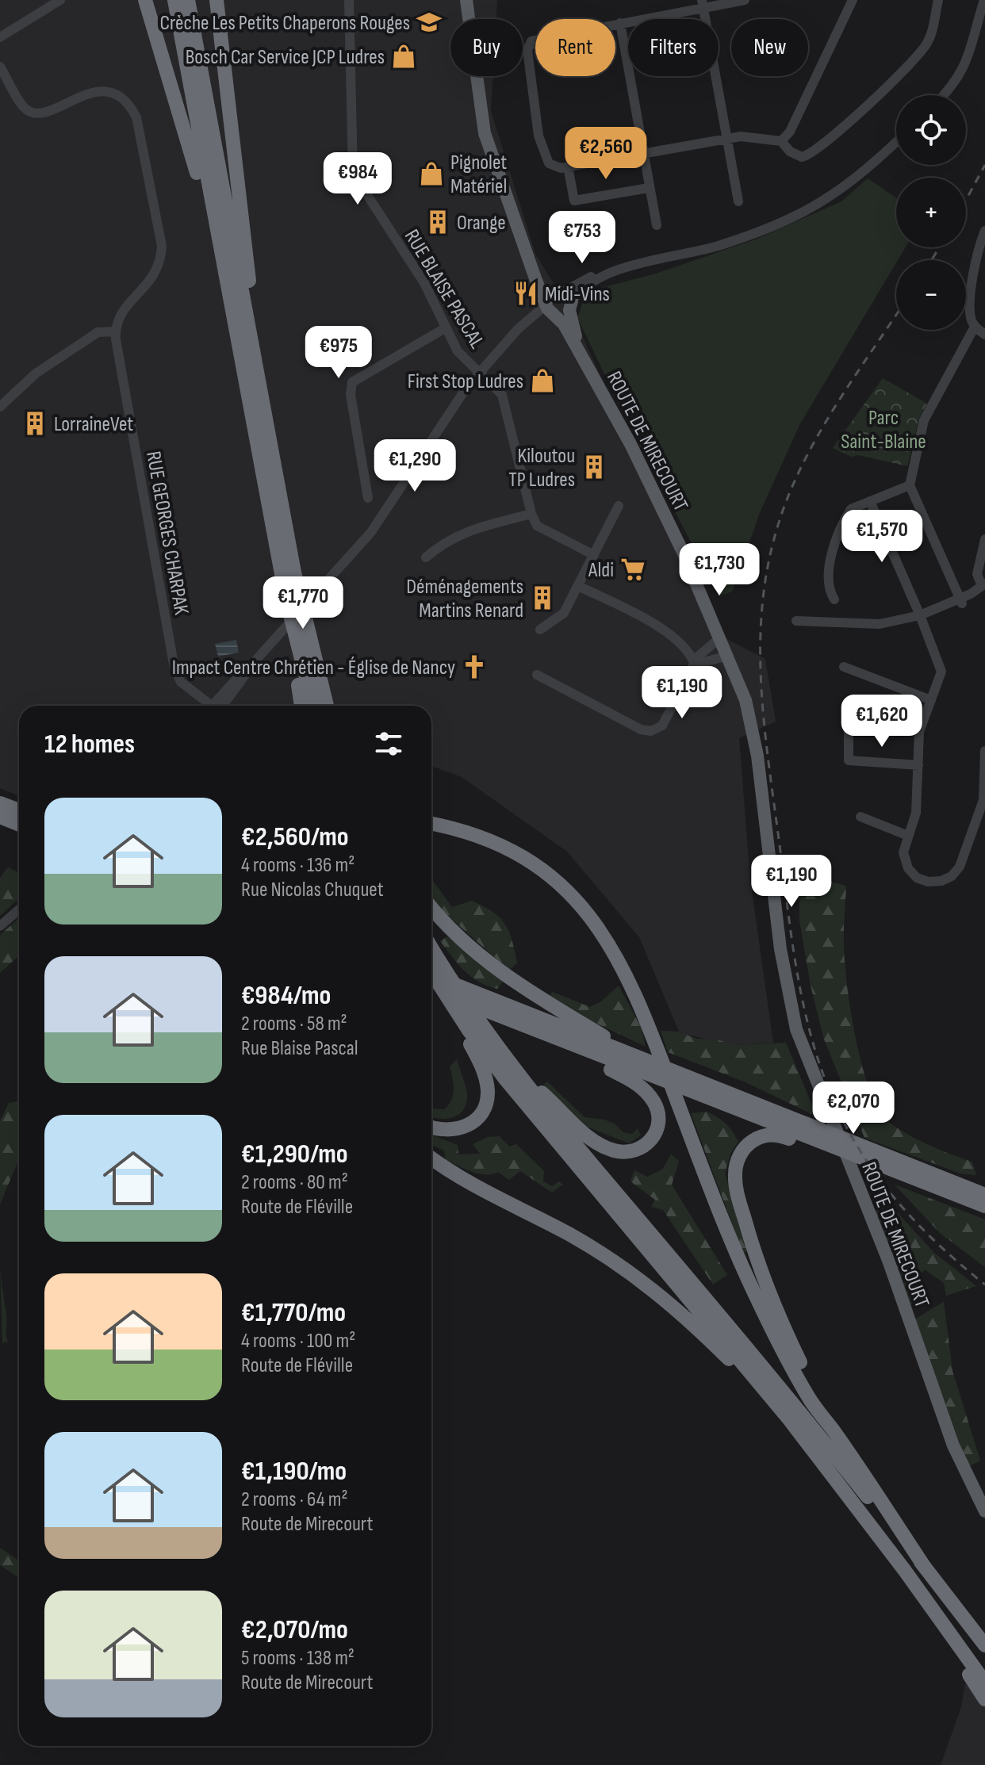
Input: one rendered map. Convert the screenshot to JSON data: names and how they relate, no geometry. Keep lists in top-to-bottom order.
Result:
{
  "streets": {
    "main road": ["ROUTE DE MIRECOURT"],
    "street": ["RUE BLAISE PASCAL", "RUE GEORGES CHARPAK"]
  },
  "parks": ["Parc Saint-Blaine"],
  "places": {
    "school or university": ["Crèche Les Petits Chaperons Rouges"],
    "shop": ["Bosch Car Service JCP Ludres", "Pignolet Matériel", "First Stop Ludres"],
    "building": [
      "Orange",
      "LorraineVet",
      "Kiloutou TP Ludres",
      "Déménagements Martins Renard"
    ],
    "restaurant": ["Midi-Vins"],
    "supermarket": ["Aldi"],
    "church": ["Impact Centre Chrétien - Église de Nancy"]
  },
  "page": {
    "chip": [
      "Buy",
      "Rent",
      "Filters",
      "New"
    ],
    "map_buttons": ["+", "−"],
    "price": [
      "€2,560",
      "€984",
      "€753",
      "€975",
      "€1,290",
      "€1,570",
      "€1,730",
      "€1,770",
      "€1,190",
      "€1,620",
      "€1,190",
      "€2,070"
    ],
    "heading": "12 homes",
    "list": [
      {
        "name": "€2,560/mo",
        "note": "4 rooms · 136 m² · Rue Nicolas Chuquet"
      },
      {
        "name": "€984/mo",
        "note": "2 rooms · 58 m² · Rue Blaise Pascal"
      },
      {
        "name": "€1,290/mo",
        "note": "2 rooms · 80 m² · Route de Fléville"
      },
      {
        "name": "€1,770/mo",
        "note": "4 rooms · 100 m² · Route de Fléville"
      },
      {
        "name": "€1,190/mo",
        "note": "2 rooms · 64 m² · Route de Mirecourt"
      },
      {
        "name": "€2,070/mo",
        "note": "5 rooms · 138 m² · Route de Mirecourt"
      }
    ]
  }
}
